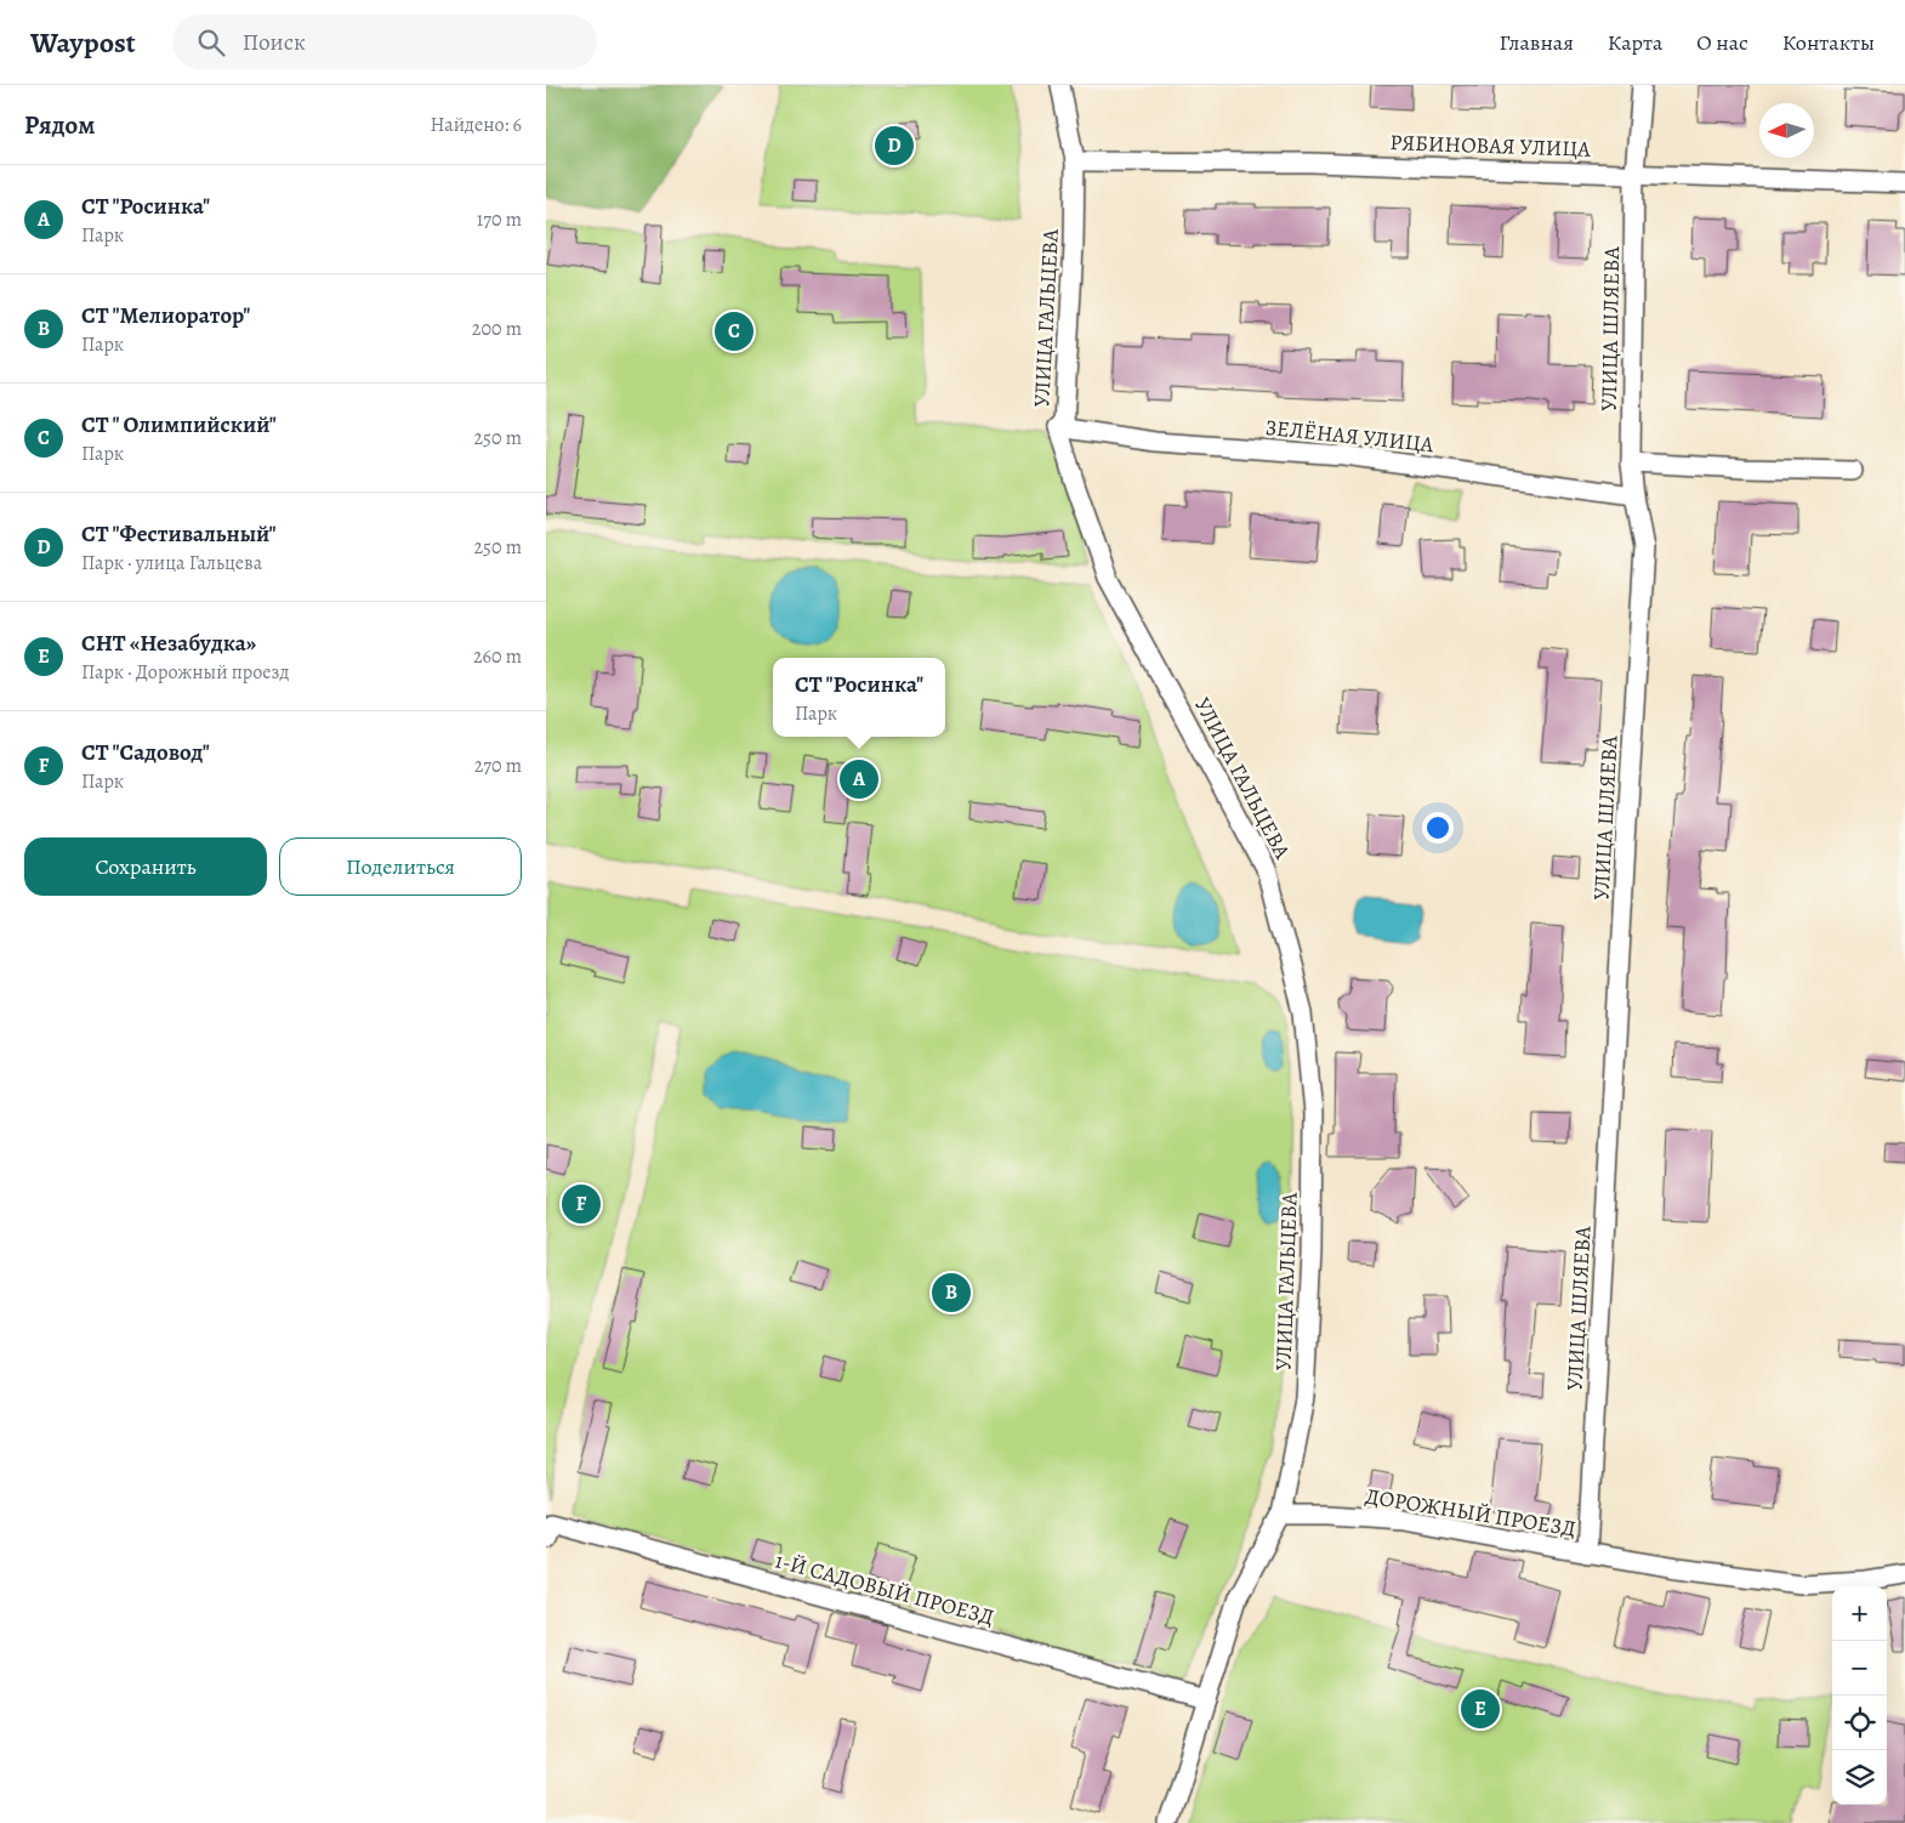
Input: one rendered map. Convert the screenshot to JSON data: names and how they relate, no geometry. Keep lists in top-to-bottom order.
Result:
{
  "streets": {
    "street": [
      "РЯБИНОВАЯ УЛИЦА",
      "УЛИЦА ГАЛЬЦЕВА",
      "УЛИЦА ШЛЯЕВА",
      "ЗЕЛЁНАЯ УЛИЦА",
      "ДОРОЖНЫЙ ПРОЕЗД",
      "1-Й САДОВЫЙ ПРОЕЗД"
    ]
  },
  "crossings": [
    ["РЯБИНОВАЯ УЛИЦА", "УЛИЦА ГАЛЬЦЕВА"],
    ["РЯБИНОВАЯ УЛИЦА", "УЛИЦА ШЛЯЕВА"],
    ["УЛИЦА ГАЛЬЦЕВА", "ЗЕЛЁНАЯ УЛИЦА"],
    ["УЛИЦА ГАЛЬЦЕВА", "ДОРОЖНЫЙ ПРОЕЗД"],
    ["УЛИЦА ШЛЯЕВА", "ЗЕЛЁНАЯ УЛИЦА"],
    ["УЛИЦА ШЛЯЕВА", "ДОРОЖНЫЙ ПРОЕЗД"]
  ],
  "north": "left",
  "page": {
    "header": "Waypost",
    "search": "Поиск",
    "nav": [
      "Главная",
      "Карта",
      "О нас",
      "Контакты"
    ],
    "heading": ["Рядом", "Найдено: 6"],
    "pins": [
      "D",
      "C",
      "A",
      "F",
      "B",
      "E"
    ],
    "list": [
      {
        "mark": "A",
        "name": "СТ \"Росинка\"",
        "note": "Парк",
        "value": "170 m"
      },
      {
        "mark": "B",
        "name": "СТ \"Мелиоратор\"",
        "note": "Парк",
        "value": "200 m"
      },
      {
        "mark": "C",
        "name": "СТ \" Олимпийский\"",
        "note": "Парк",
        "value": "250 m"
      },
      {
        "mark": "D",
        "name": "СТ \"Фестивальный\"",
        "note": "Парк · улица Гальцева",
        "value": "250 m"
      },
      {
        "mark": "E",
        "name": "СНТ «Незабудка»",
        "note": "Парк · Дорожный проезд",
        "value": "260 m"
      },
      {
        "mark": "F",
        "name": "СТ \"Садовод\"",
        "note": "Парк",
        "value": "270 m"
      }
    ],
    "popup": ["СТ \"Росинка\"", "Парк"],
    "buttons": ["Сохранить", "Поделиться"],
    "map_buttons": ["+", "−"]
  }
}
